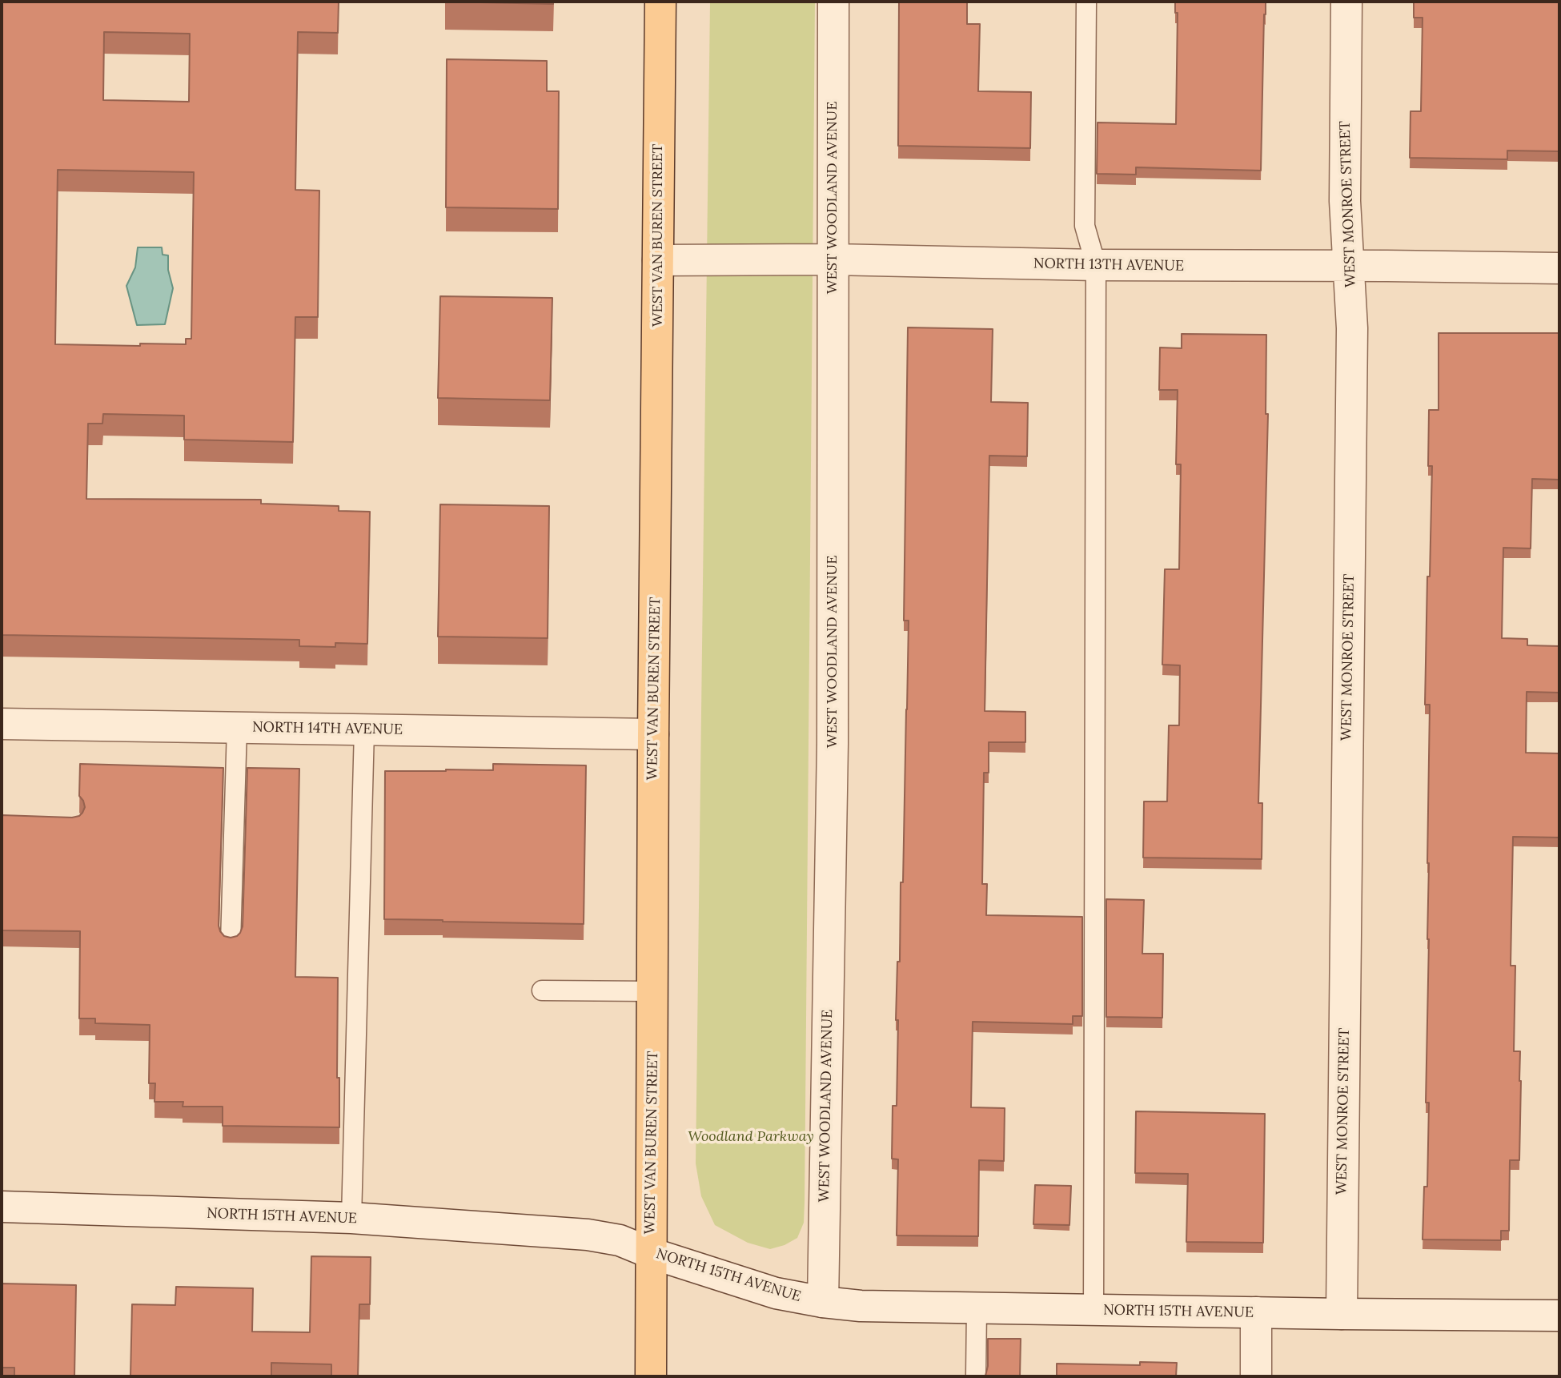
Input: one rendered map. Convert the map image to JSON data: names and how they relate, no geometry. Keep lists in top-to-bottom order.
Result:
{
  "streets": {
    "main road": ["WEST VAN BUREN STREET"],
    "street": [
      "WEST WOODLAND AVENUE",
      "WEST MONROE STREET",
      "NORTH 13TH AVENUE",
      "NORTH 14TH AVENUE",
      "NORTH 15TH AVENUE"
    ]
  },
  "crossings": [
    ["WEST WOODLAND AVENUE", "NORTH 13TH AVENUE"],
    ["WEST WOODLAND AVENUE", "NORTH 15TH AVENUE"],
    ["WEST MONROE STREET", "NORTH 13TH AVENUE"],
    ["WEST MONROE STREET", "NORTH 15TH AVENUE"],
    ["WEST VAN BUREN STREET", "NORTH 13TH AVENUE"],
    ["WEST VAN BUREN STREET", "NORTH 14TH AVENUE"],
    ["WEST VAN BUREN STREET", "NORTH 15TH AVENUE"]
  ],
  "parks": ["Woodland Parkway"]
}
